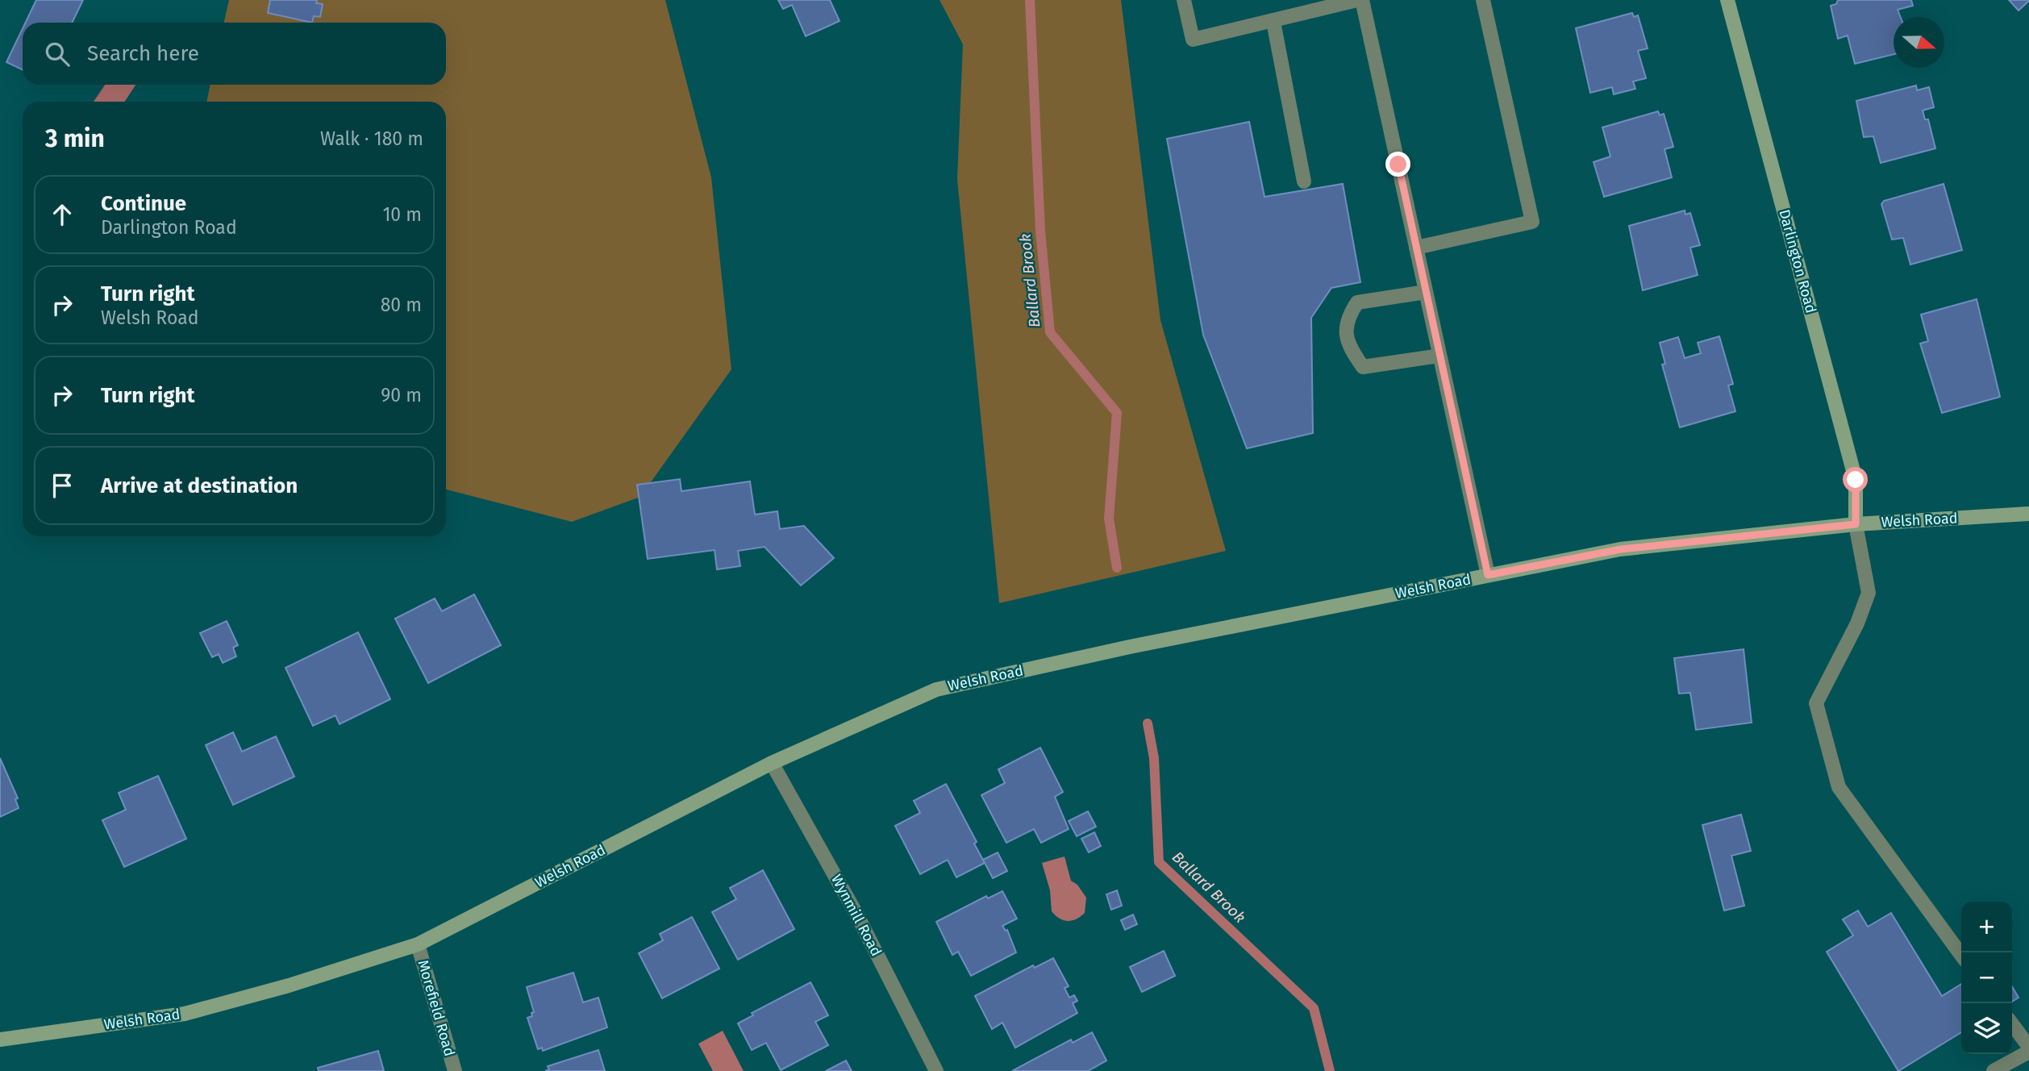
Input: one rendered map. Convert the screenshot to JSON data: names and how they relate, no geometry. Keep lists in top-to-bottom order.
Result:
{
  "streets": {
    "main road": ["Darlington Road", "Welsh Road"],
    "street": ["Wynmill Road", "Morefield Road"]
  },
  "crossings": [
    ["Darlington Road", "Welsh Road"],
    ["Welsh Road", "Wynmill Road"],
    ["Welsh Road", "Morefield Road"]
  ],
  "water": ["Ballard Brook"],
  "north": "right",
  "page": {
    "search": "Search here",
    "heading": ["3 min", "Walk · 180 m"],
    "list": [
      ["Continue", "Darlington Road", "10 m"],
      ["Turn right", "Welsh Road", "80 m"],
      ["Turn right", "90 m"],
      "Arrive at destination"
    ],
    "map_buttons": ["+", "−"]
  }
}
